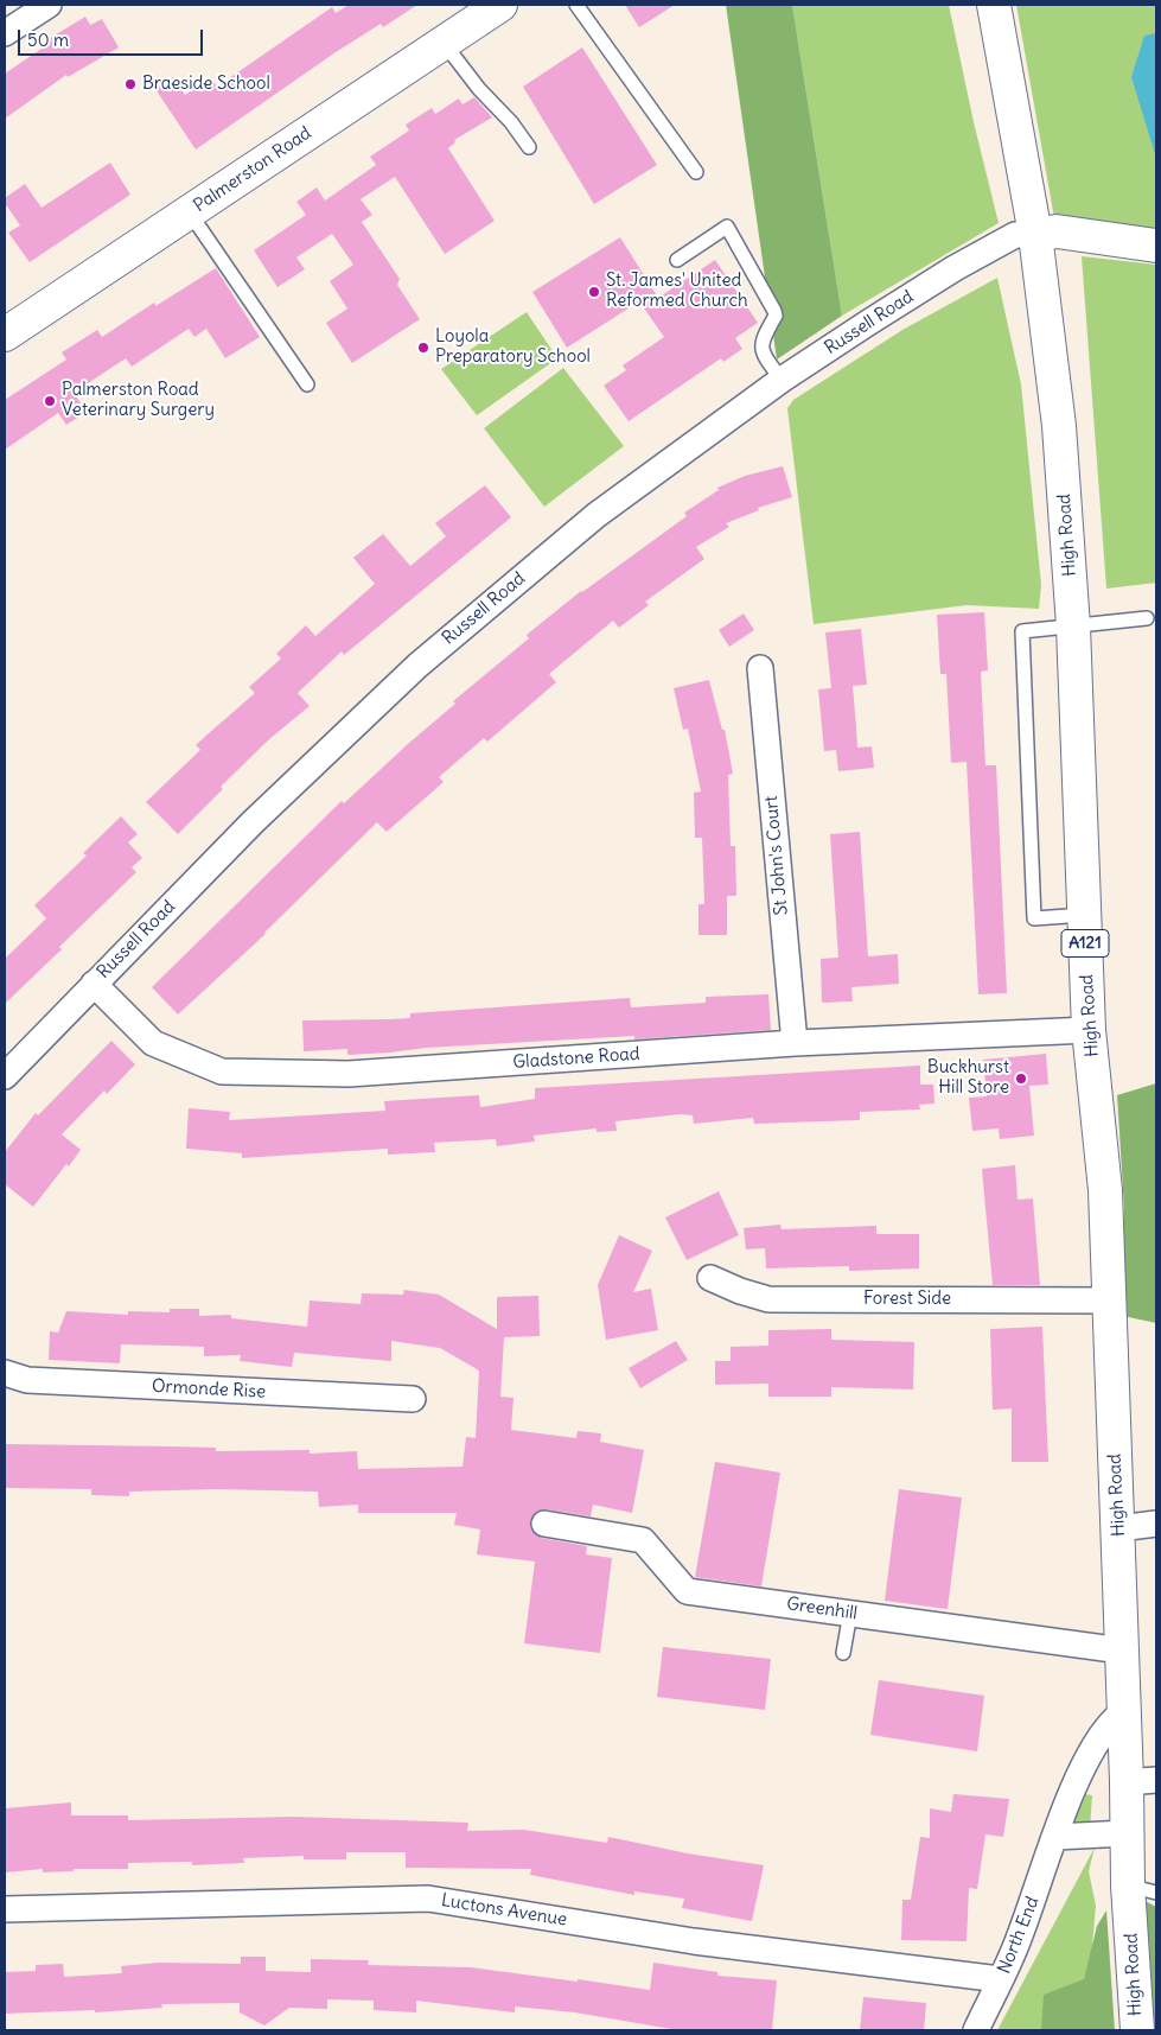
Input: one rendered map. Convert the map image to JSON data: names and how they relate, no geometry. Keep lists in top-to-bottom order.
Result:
{
  "streets": {
    "main road": ["Palmerston Road", "High Road", "A121"],
    "street": [
      "Russell Road",
      "St John's Court",
      "Gladstone Road",
      "Forest Side",
      "Ormonde Rise",
      "Greenhill",
      "Luctons Avenue",
      "North End"
    ]
  },
  "crossings": [
    ["Russell Road", "High Road"],
    ["Russell Road", "Gladstone Road"],
    ["High Road", "Gladstone Road"],
    ["High Road", "Forest Side"],
    ["High Road", "Greenhill"],
    ["High Road", "North End"],
    ["St John's Court", "Gladstone Road"],
    ["Luctons Avenue", "North End"]
  ],
  "places": [
    "Braeside School",
    "St. James' United Reformed Church",
    "Loyola Preparatory School",
    "Palmerston Road Veterinary Surgery",
    "Buckhurst Hill Store"
  ],
  "scale_bar": "50 m"
}
